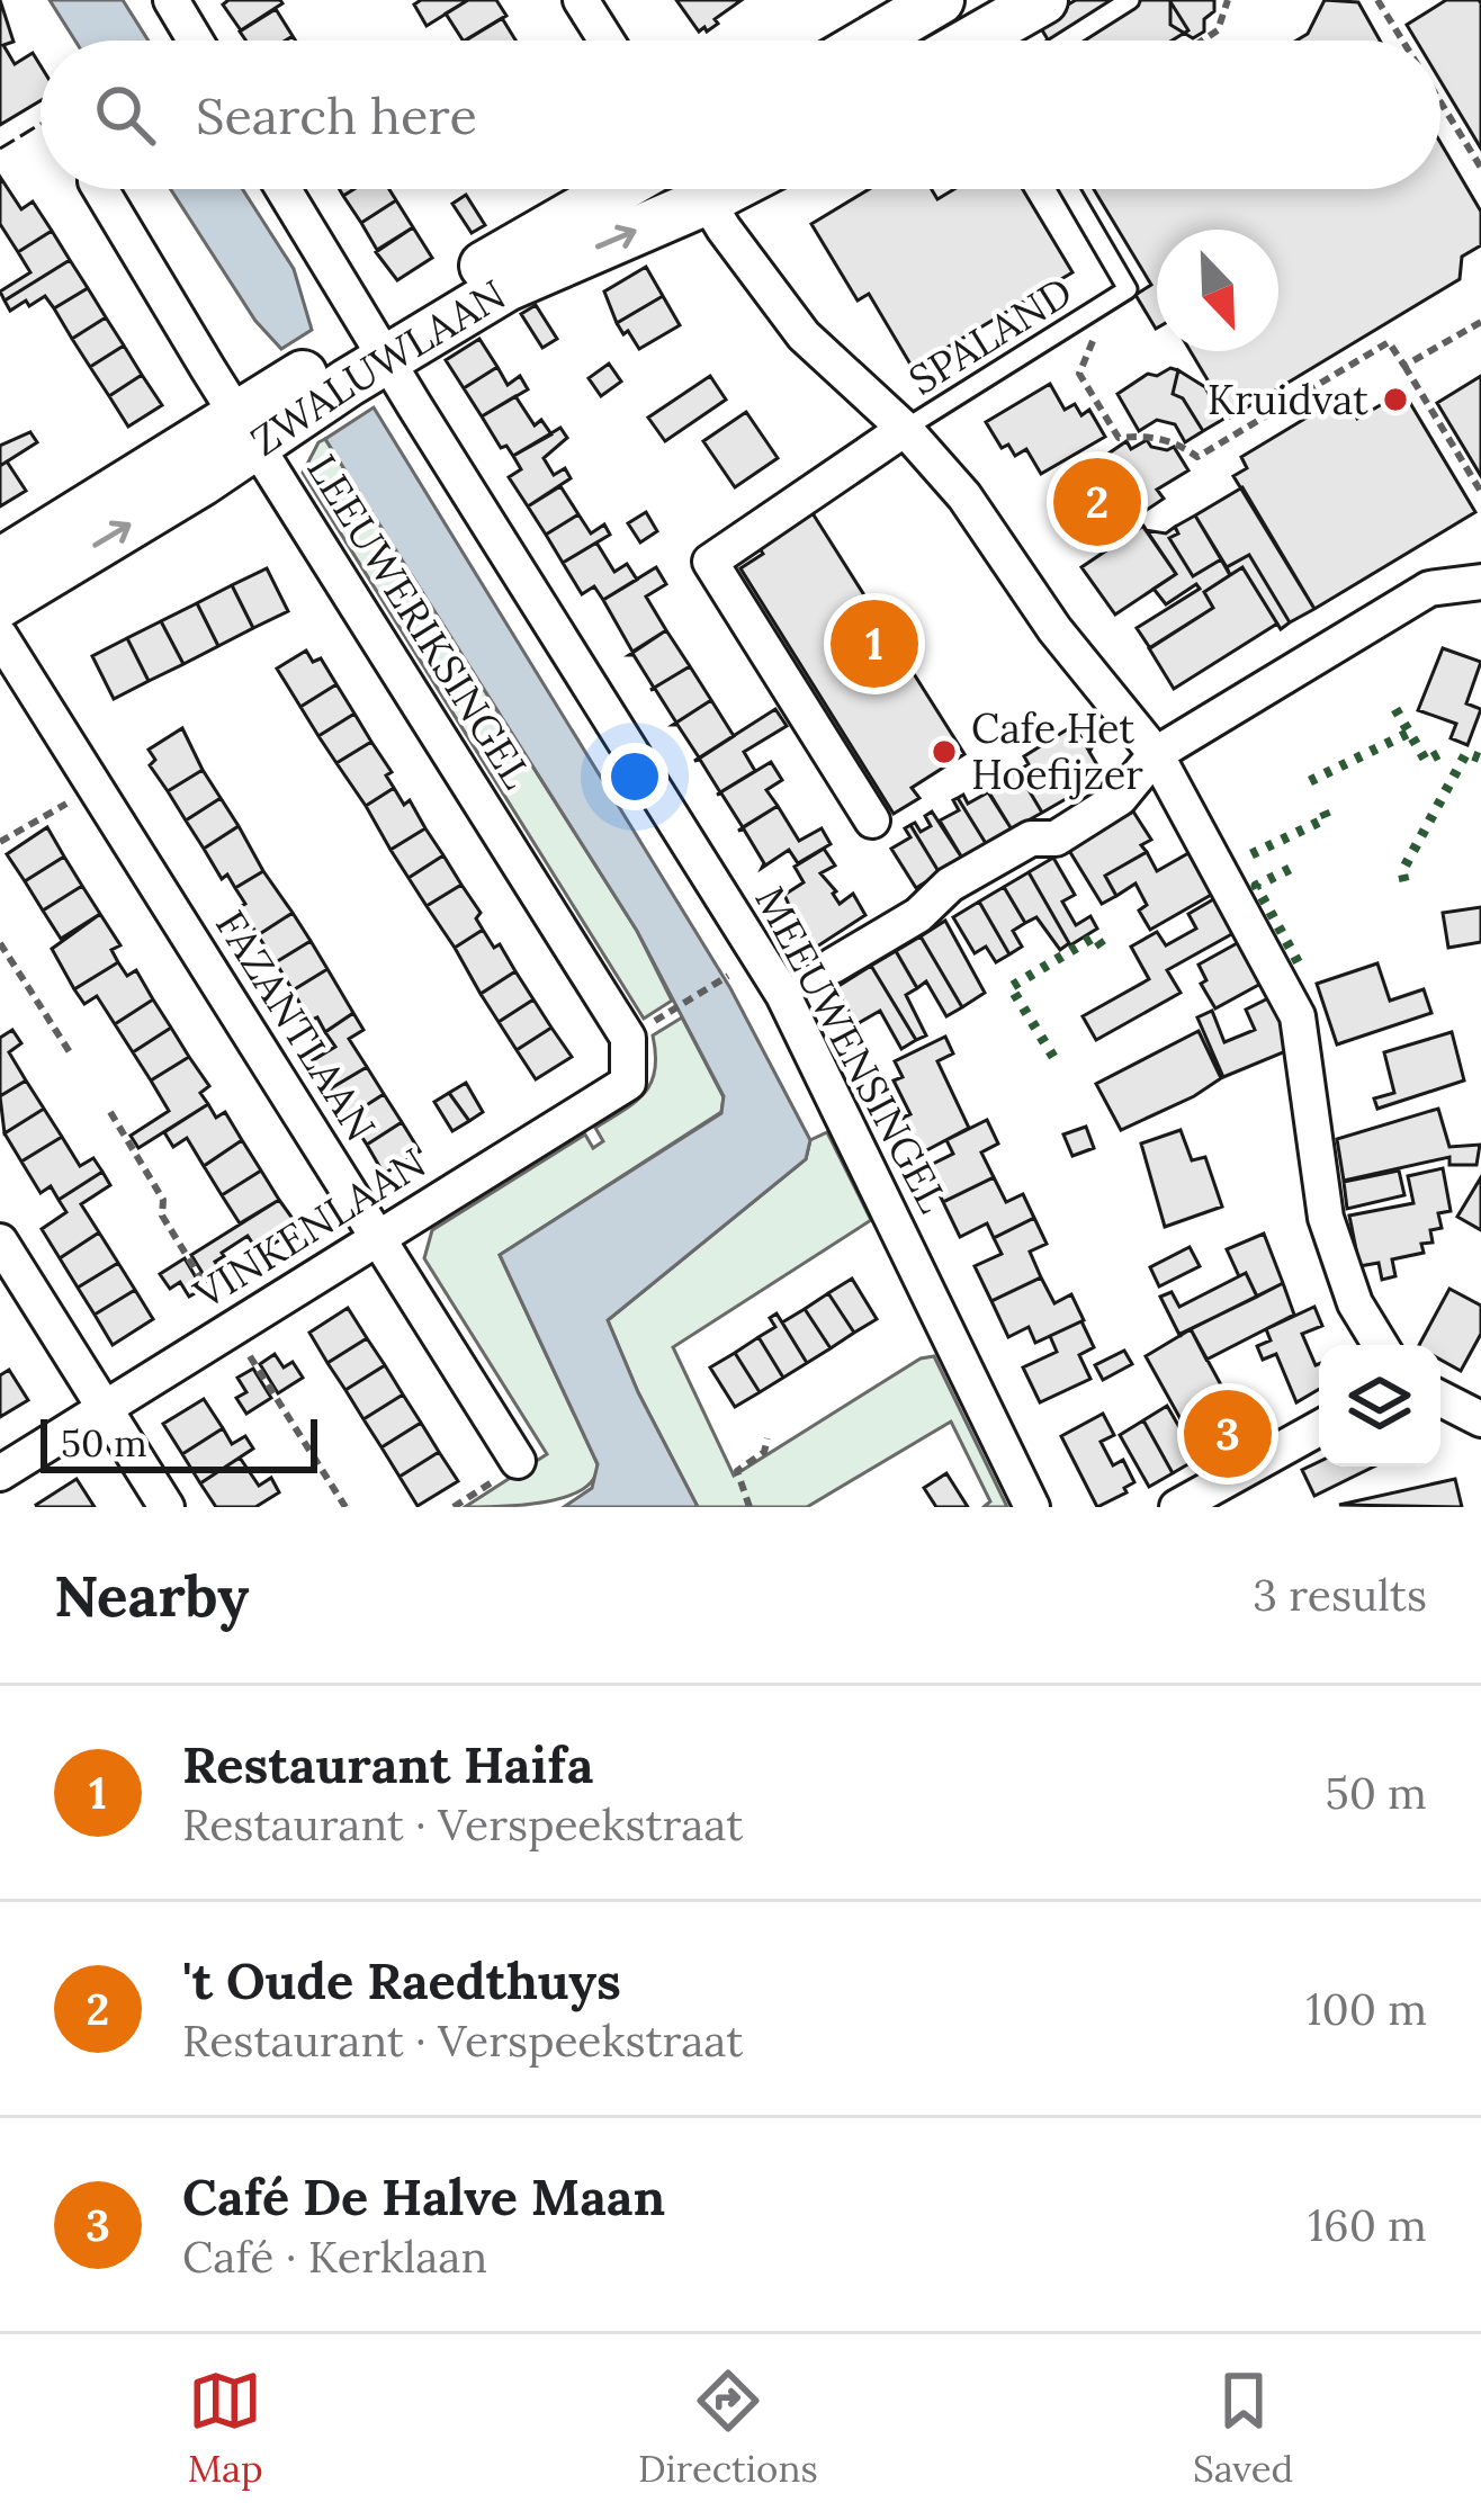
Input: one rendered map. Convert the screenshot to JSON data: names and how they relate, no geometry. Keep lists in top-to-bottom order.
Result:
{
  "streets": {
    "main road": ["ZWALUWLAAN"],
    "street": [
      "LEEUWERIKSINGEL",
      "FAZANTLAAN",
      "MEEUWENSINGEL",
      "VINKENLAAN"
    ],
    "lane": ["SPALAND"]
  },
  "crossings": [
    ["ZWALUWLAAN", "LEEUWERIKSINGEL"],
    ["ZWALUWLAAN", "MEEUWENSINGEL"],
    ["LEEUWERIKSINGEL", "VINKENLAAN"],
    ["FAZANTLAAN", "VINKENLAAN"]
  ],
  "places": ["Kruidvat", "Cafe Het Hoefijzer"],
  "scale_bar": "50 m",
  "north": "bottom right",
  "page": {
    "search": "Search here",
    "pins": ["2", "1", "3"],
    "scale": "50 m",
    "heading": ["Nearby", "3 results"],
    "list": [
      {
        "mark": "1",
        "name": "Restaurant Haifa",
        "note": "Restaurant · Verspeekstraat",
        "value": "50 m"
      },
      {
        "mark": "2",
        "name": "'t Oude Raedthuys",
        "note": "Restaurant · Verspeekstraat",
        "value": "100 m"
      },
      {
        "mark": "3",
        "name": "Café De Halve Maan",
        "note": "Café · Kerklaan",
        "value": "160 m"
      }
    ],
    "nav": ["Map", "Directions", "Saved"]
  }
}
